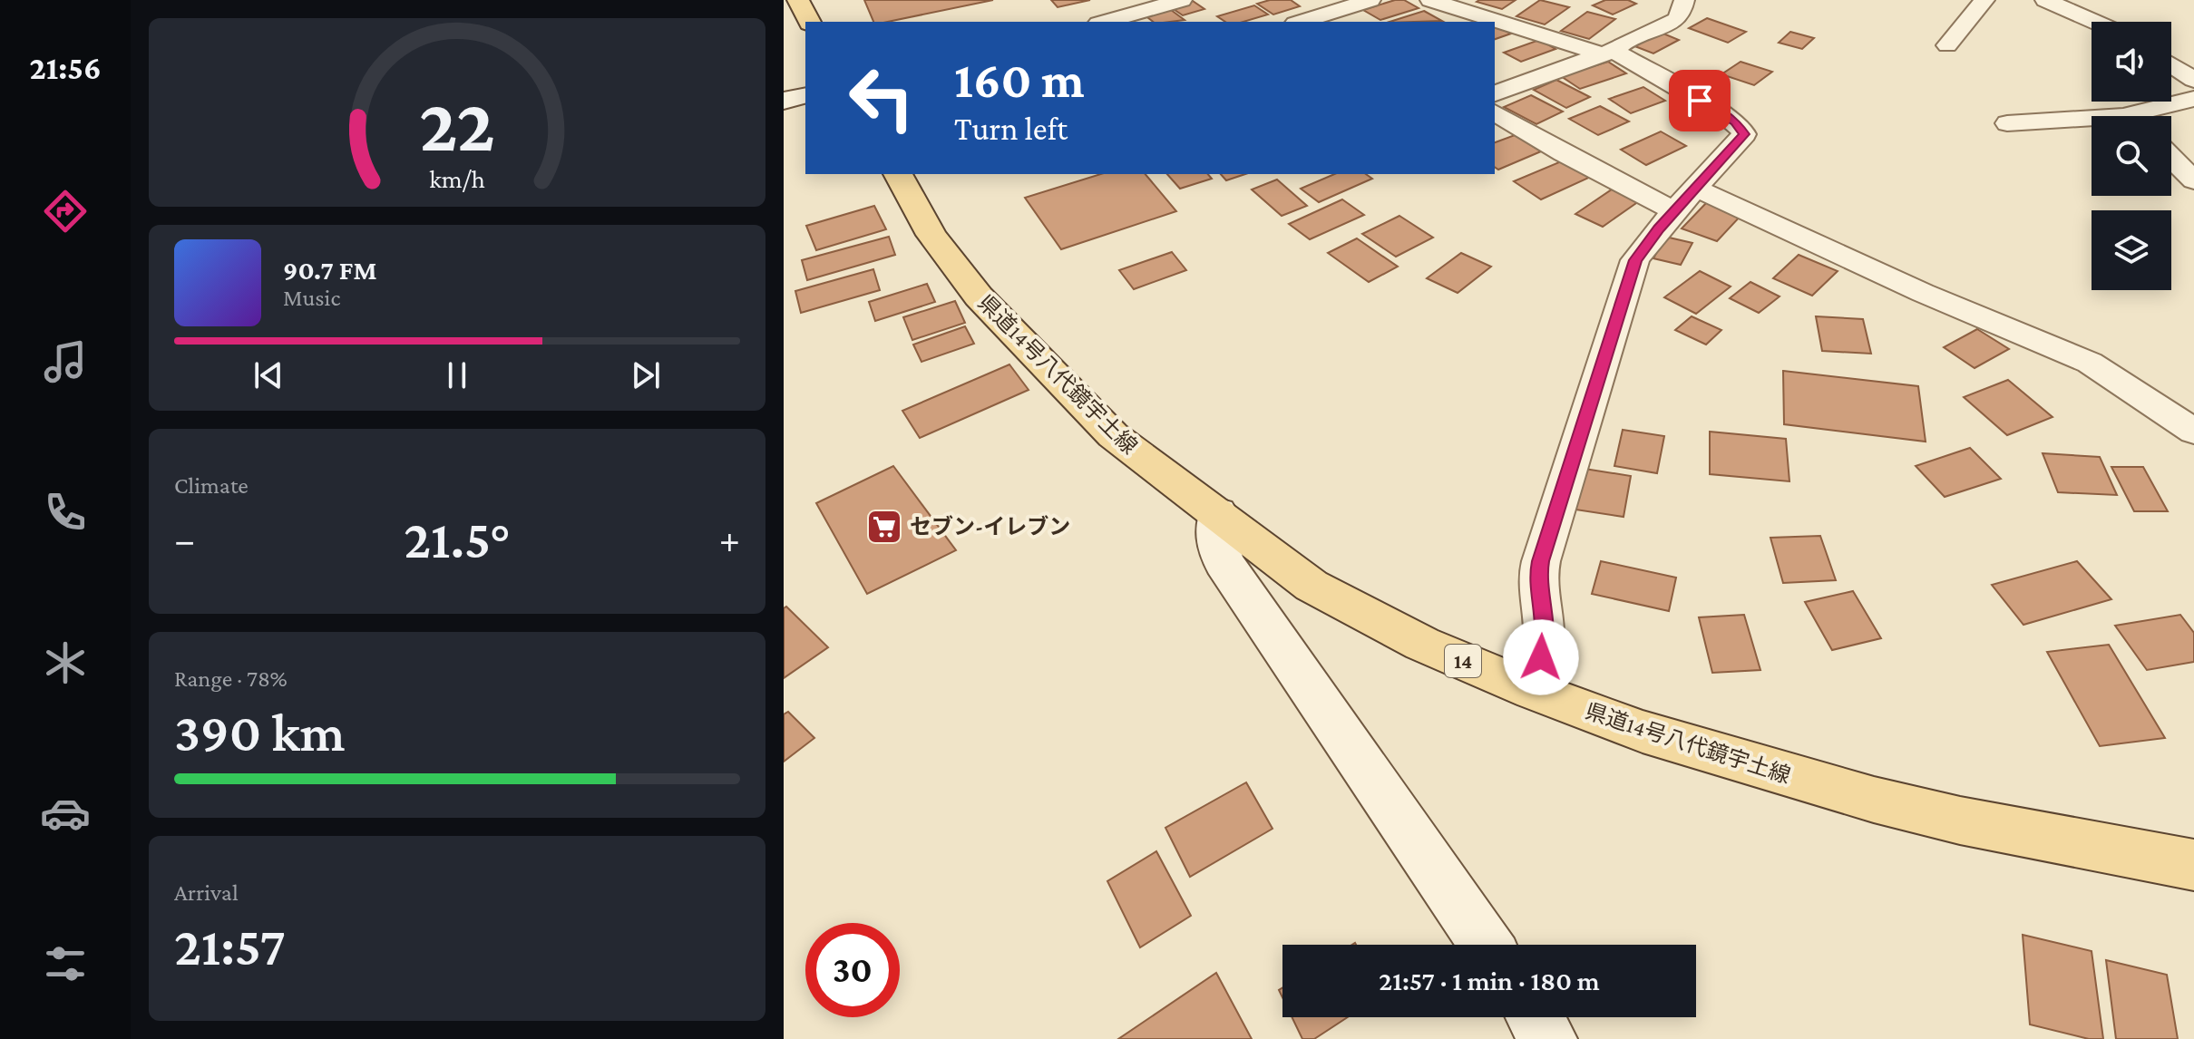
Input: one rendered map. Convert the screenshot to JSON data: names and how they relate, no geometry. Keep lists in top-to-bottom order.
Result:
{
  "streets": {
    "main road": ["県道14号八代鏡宇土線", "14"]
  },
  "places": {
    "supermarket": ["セブン-イレブン"]
  },
  "page": {
    "tabs": "21:56",
    "turn": ["160 m", "Turn left"],
    "song": ["90.7 FM", "Music"],
    "tile": [
      "Climate",
      ["Range · 78%", "390 km"],
      ["Arrival", "21:57"]
    ],
    "heat": ["−", "21.5°", "+"],
    "limit": "30",
    "trip": "21:57 · 1 min · 180 m",
    "gauge": ["22", "km/h"]
  }
}
